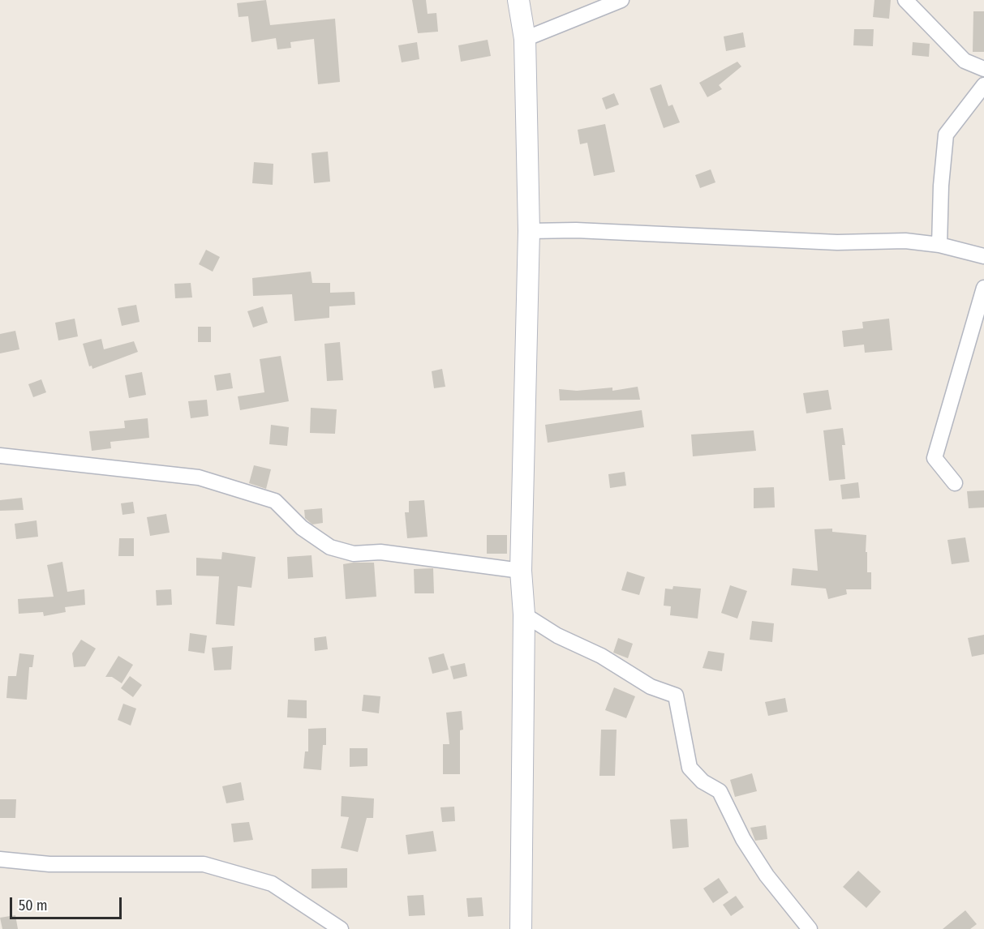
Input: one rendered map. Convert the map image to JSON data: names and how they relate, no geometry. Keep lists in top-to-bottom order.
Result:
{
  "scale_bar": "50 m"
}
